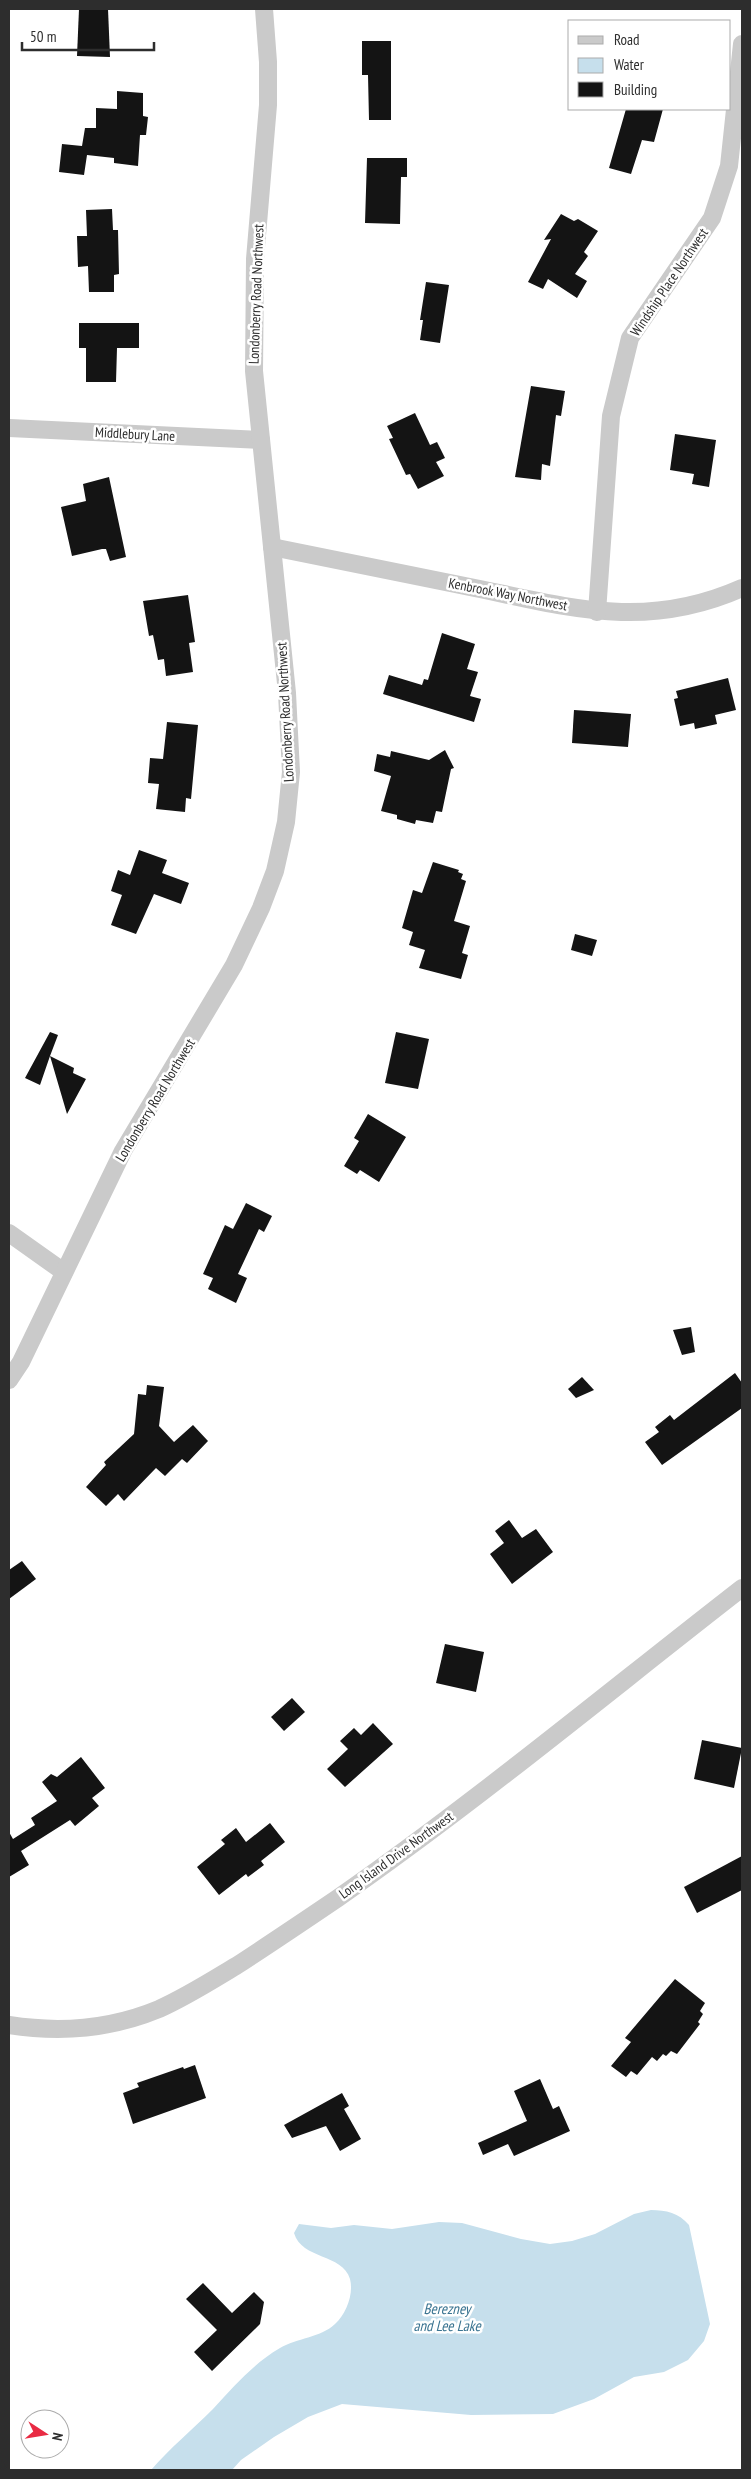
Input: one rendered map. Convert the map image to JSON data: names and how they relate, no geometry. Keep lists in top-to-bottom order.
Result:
{
  "streets": {
    "street": [
      "Windship Place Northwest",
      "Londonberry Road Northwest",
      "Middlebury Lane",
      "Kenbrook Way Northwest",
      "Long Island Drive Northwest"
    ]
  },
  "crossings": [
    ["Windship Place Northwest", "Kenbrook Way Northwest"],
    ["Londonberry Road Northwest", "Middlebury Lane"],
    ["Londonberry Road Northwest", "Kenbrook Way Northwest"]
  ],
  "water": ["Berezney and Lee Lake"],
  "legend": ["Road", "Water", "Building"],
  "scale_bar": "50 m",
  "north": "right"
}
